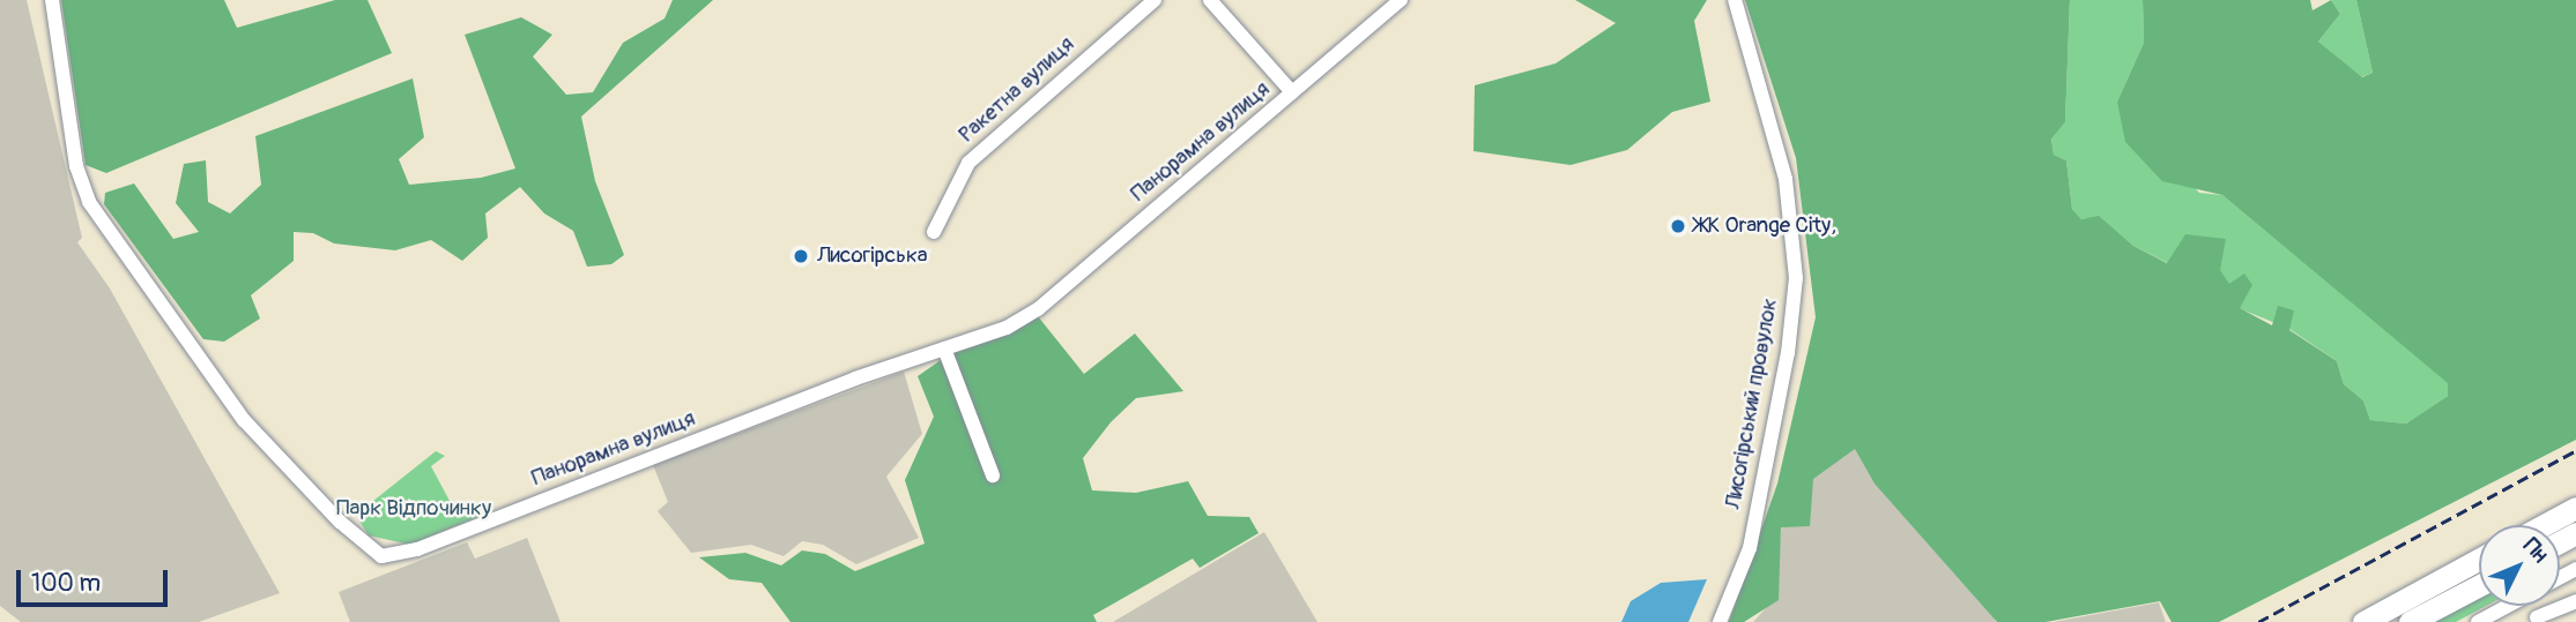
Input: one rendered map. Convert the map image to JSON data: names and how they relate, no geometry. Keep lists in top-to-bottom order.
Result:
{
  "streets": {
    "street": ["Ракетна вулиця", "Панорамна вулиця", "Лисогірський провулок"]
  },
  "parks": ["Парк Відпочинку"],
  "places": ["ЖК Orange City,", "Лисогірська"],
  "scale_bar": "100 m",
  "north": "top right"
}
